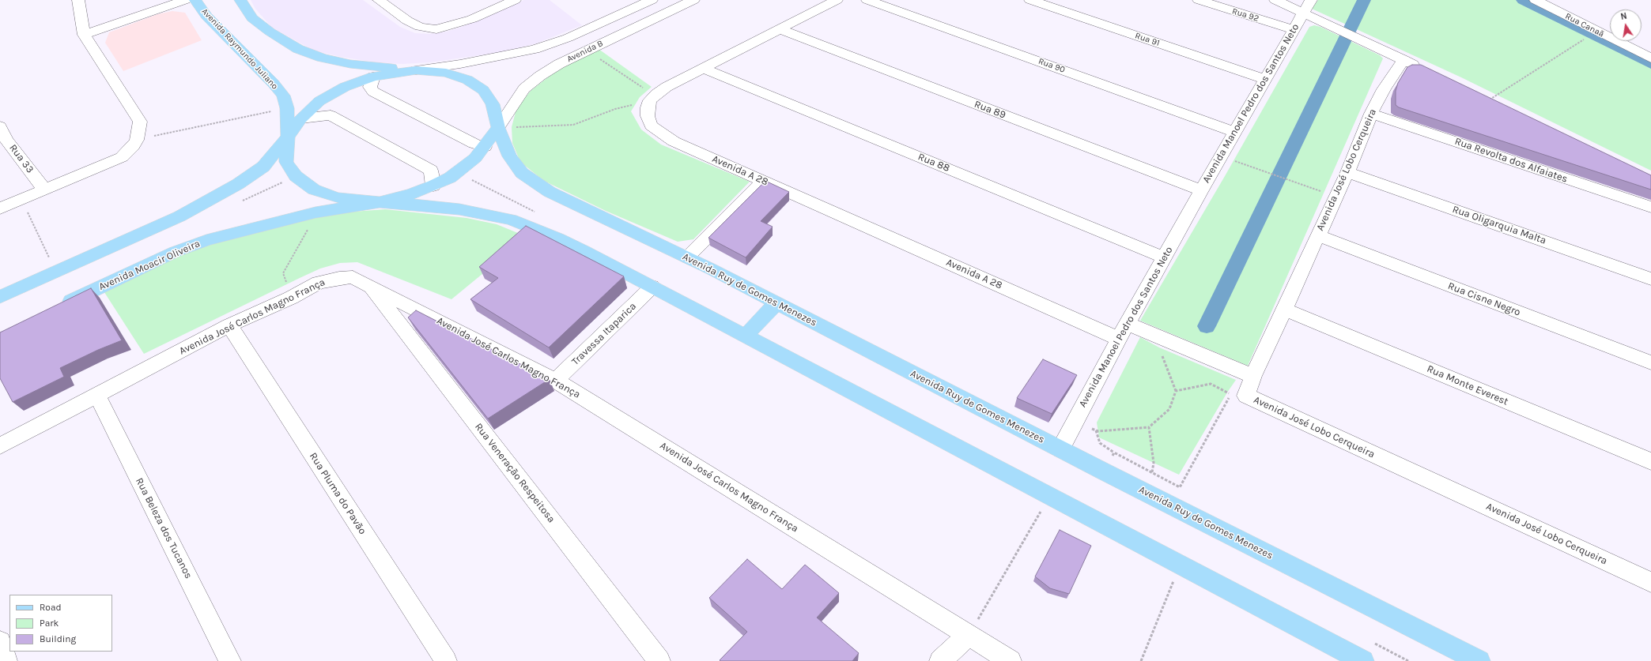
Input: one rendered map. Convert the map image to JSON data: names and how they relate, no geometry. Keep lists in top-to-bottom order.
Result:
{
  "streets": {
    "main road": ["Avenida Raymundo Juliano", "Avenida Moacir Oliveira", "Avenida Ruy de Gomes Menezes"],
    "street": [
      "Rua 92",
      "Rua Canaã",
      "Rua 91",
      "Avenida B",
      "Rua 90",
      "Avenida Manoel Pedro dos Santos Neto",
      "Rua 89",
      "Rua 33",
      "Rua Revolta dos Alfaiates",
      "Rua 88",
      "Avenida José Lobo Cerqueira",
      "Avenida A 28",
      "Rua Oligarquia Malta",
      "Rua Cisne Negro",
      "Avenida José Carlos Magno França",
      "Travessa Itaparica",
      "Rua Monte Everest",
      "Rua Veneração Respeitosa",
      "Rua Pluma do Pavão",
      "Rua Beleza dos Tucanos"
    ]
  },
  "crossings": [
    ["Rua 92", "Avenida Manoel Pedro dos Santos Neto"],
    ["Rua 91", "Avenida Manoel Pedro dos Santos Neto"],
    ["Avenida Raymundo Juliano", "Avenida Moacir Oliveira"],
    ["Avenida B", "Avenida Ruy de Gomes Menezes"],
    ["Rua 90", "Avenida Manoel Pedro dos Santos Neto"],
    ["Avenida Manoel Pedro dos Santos Neto", "Rua 89"],
    ["Avenida Manoel Pedro dos Santos Neto", "Rua 88"],
    ["Avenida Manoel Pedro dos Santos Neto", "Avenida José Lobo Cerqueira"],
    ["Avenida Manoel Pedro dos Santos Neto", "Avenida A 28"],
    ["Avenida Manoel Pedro dos Santos Neto", "Avenida Ruy de Gomes Menezes"],
    ["Rua Revolta dos Alfaiates", "Avenida José Lobo Cerqueira"],
    ["Avenida José Lobo Cerqueira", "Rua Oligarquia Malta"],
    ["Avenida José Lobo Cerqueira", "Rua Cisne Negro"],
    ["Avenida José Lobo Cerqueira", "Rua Monte Everest"],
    ["Avenida José Carlos Magno França", "Travessa Itaparica"],
    ["Avenida José Carlos Magno França", "Rua Veneração Respeitosa"],
    ["Avenida José Carlos Magno França", "Rua Pluma do Pavão"],
    ["Avenida José Carlos Magno França", "Rua Beleza dos Tucanos"]
  ],
  "legend": ["Road", "Park", "Building"],
  "north": "top"
}
